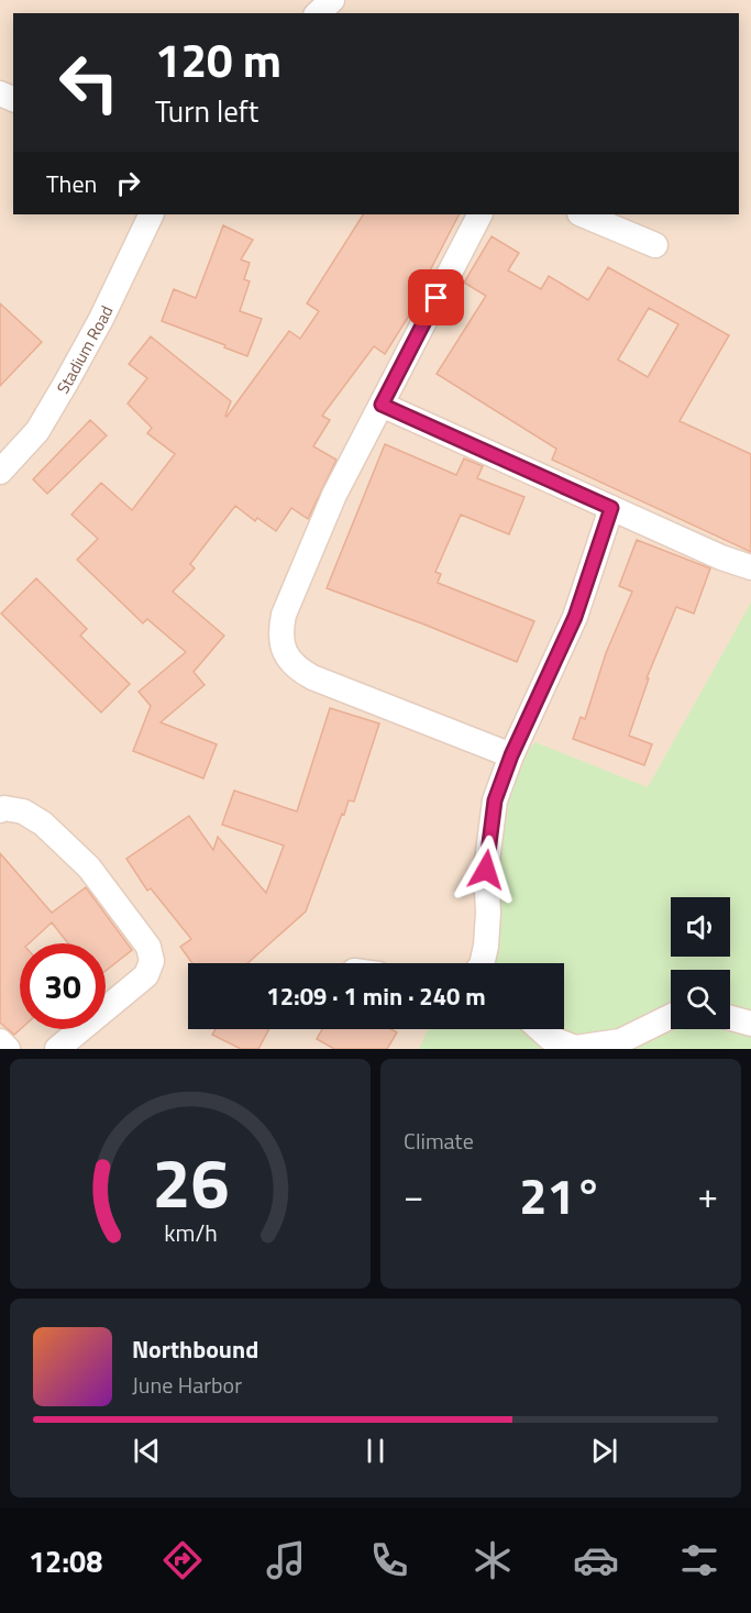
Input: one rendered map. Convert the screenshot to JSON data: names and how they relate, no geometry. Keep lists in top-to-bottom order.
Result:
{
  "streets": {
    "street": ["Stadium Road"]
  },
  "page": {
    "turn": ["120 m", "Turn left"],
    "then": "Then",
    "limit": "30",
    "trip": "12:09 · 1 min · 240 m",
    "tile": "Climate",
    "heat": ["−", "21°", "+"],
    "song": ["Northbound", "June Harbor"],
    "tabs": "12:08",
    "gauge": ["26", "km/h"]
  }
}
